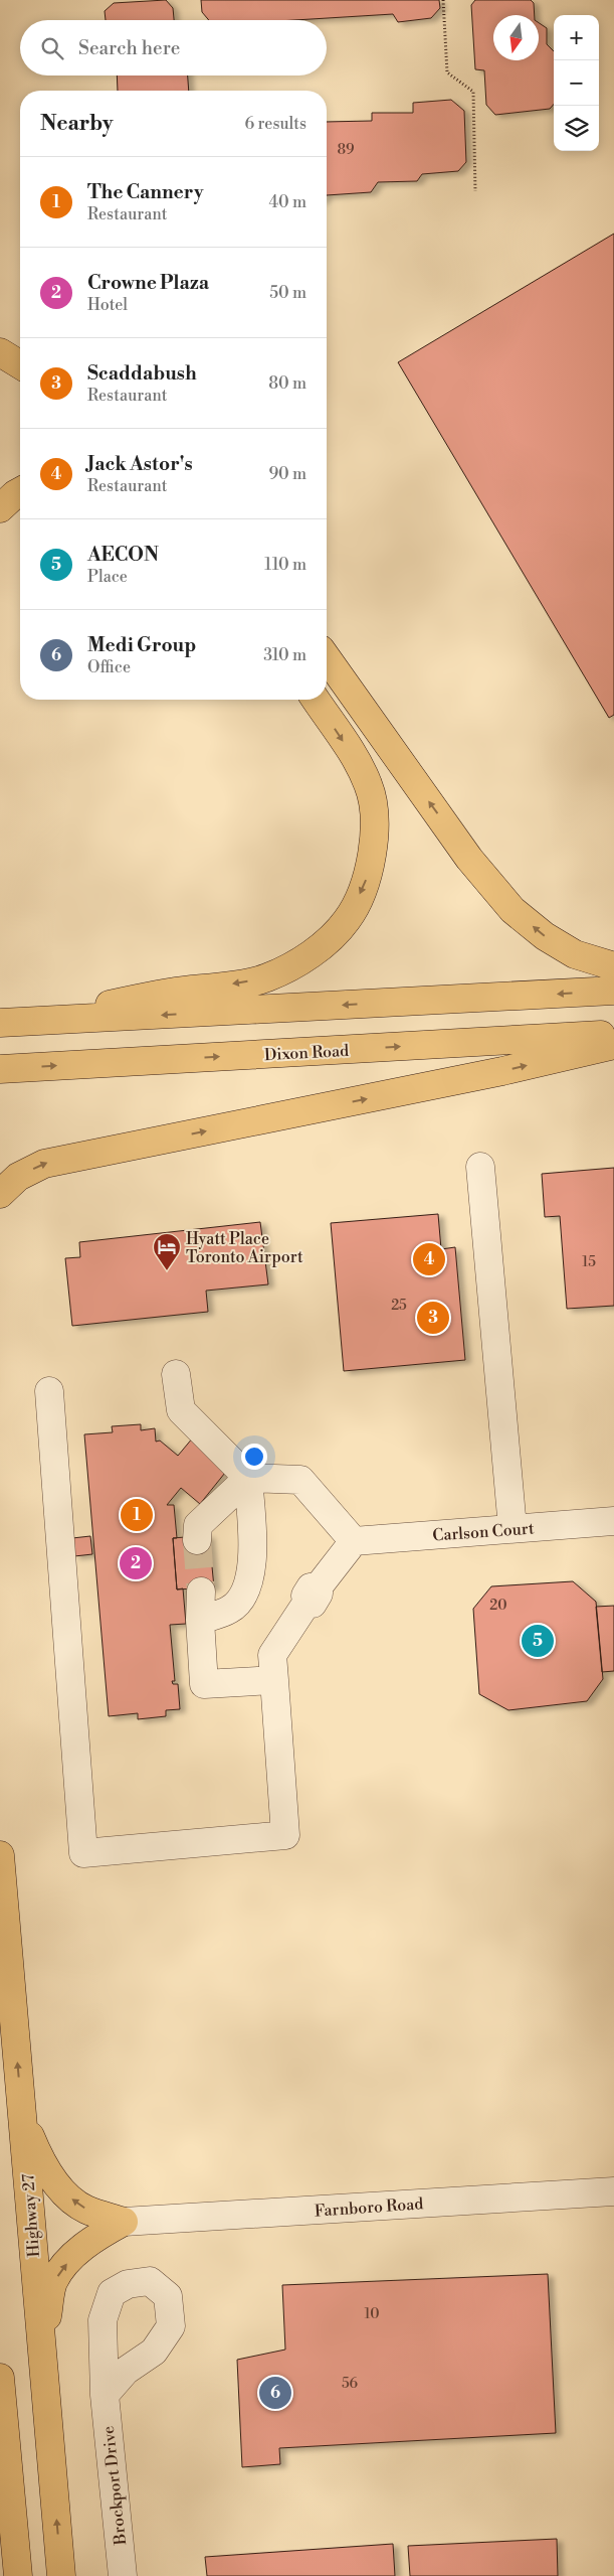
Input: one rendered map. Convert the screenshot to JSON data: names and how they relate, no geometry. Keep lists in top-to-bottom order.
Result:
{
  "streets": {
    "main road": ["Dixon Road", "Highway 27"],
    "street": ["Carlson Court", "Farnboro Road", "Brockport Drive"]
  },
  "places": {
    "hotel": ["Hyatt Place Toronto Airport"]
  },
  "house_numbers": [
    "89",
    "15",
    "25",
    "20",
    "10",
    "56"
  ],
  "north": "bottom",
  "page": {
    "map_buttons": ["+", "−"],
    "search": "Search here",
    "heading": ["Nearby", "6 results"],
    "list": [
      {
        "mark": "1",
        "name": "The Cannery",
        "note": "Restaurant",
        "value": "40 m"
      },
      {
        "mark": "2",
        "name": "Crowne Plaza",
        "note": "Hotel",
        "value": "50 m"
      },
      {
        "mark": "3",
        "name": "Scaddabush",
        "note": "Restaurant",
        "value": "80 m"
      },
      {
        "mark": "4",
        "name": "Jack Astor's",
        "note": "Restaurant",
        "value": "90 m"
      },
      {
        "mark": "5",
        "name": "AECON",
        "note": "Place",
        "value": "110 m"
      },
      {
        "mark": "6",
        "name": "Medi Group",
        "note": "Office",
        "value": "310 m"
      }
    ],
    "pins": [
      "4",
      "3",
      "1",
      "2",
      "5",
      "6"
    ]
  }
}
